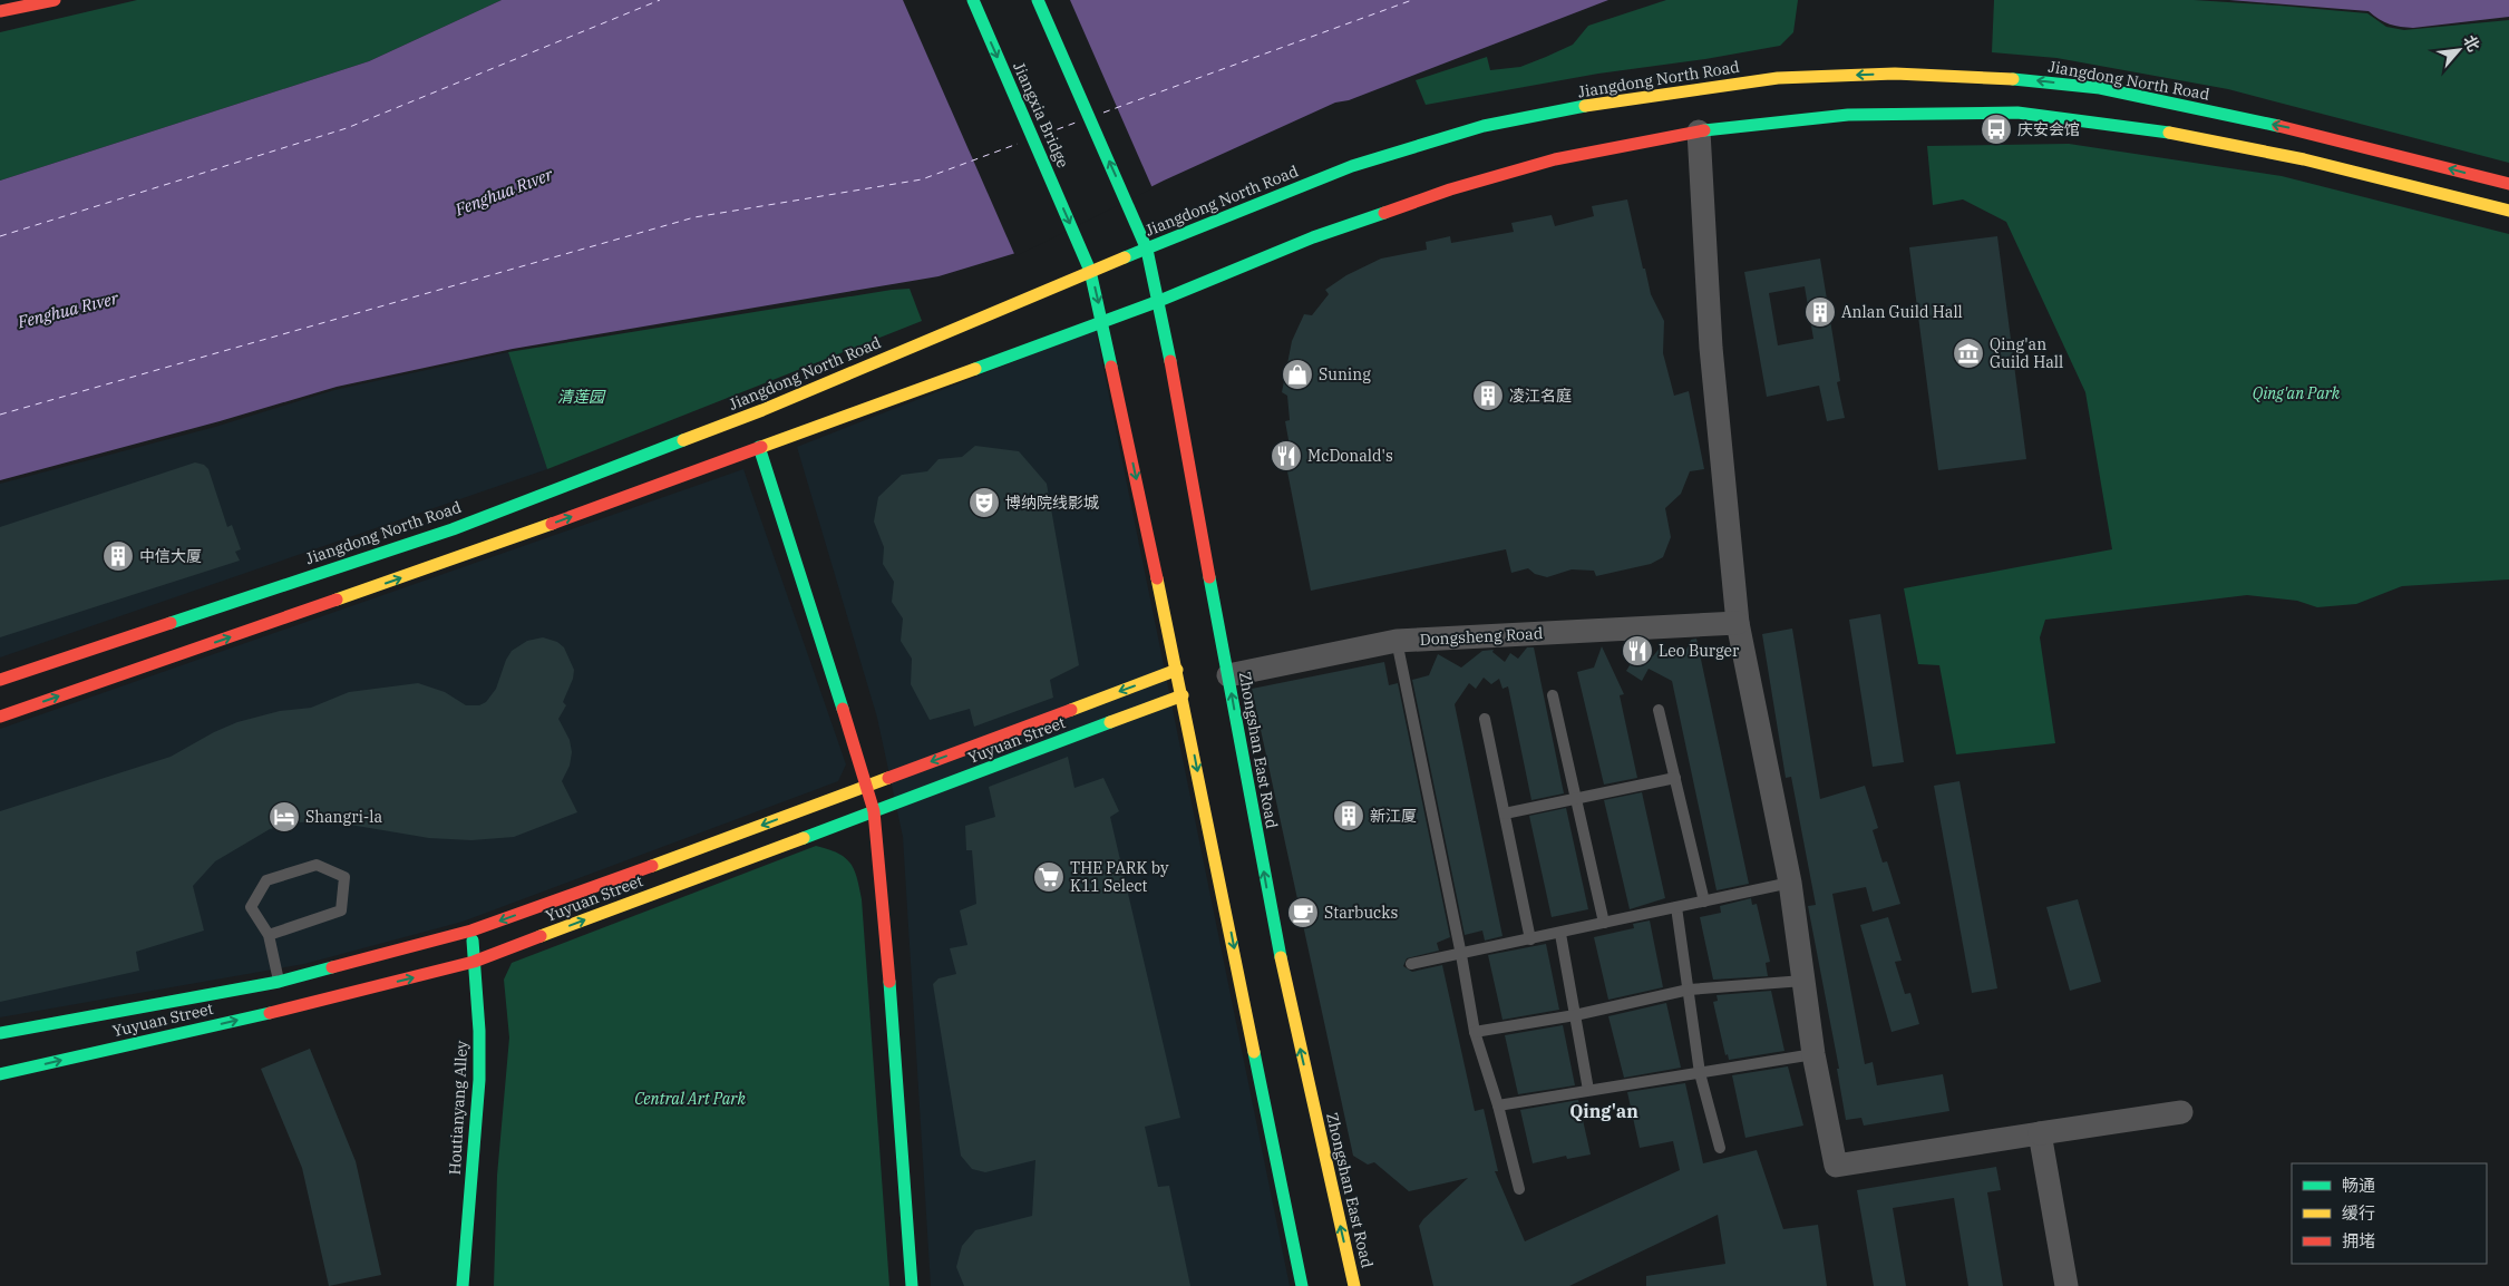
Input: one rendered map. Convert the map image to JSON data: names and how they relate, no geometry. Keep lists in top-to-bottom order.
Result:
{
  "streets": {
    "main road": [
      "Jiangdong North Road",
      "Jiangxia Bridge",
      "Yuyuan Street",
      "Zhongshan East Road",
      "Houtianyang Alley"
    ],
    "street": ["Dongsheng Road"]
  },
  "crossings": [
    ["Jiangdong North Road", "Jiangxia Bridge"],
    ["Jiangdong North Road", "Zhongshan East Road"],
    ["Dongsheng Road", "Zhongshan East Road"],
    ["Yuyuan Street", "Houtianyang Alley"]
  ],
  "one_way": ["Jiangxia Bridge"],
  "districts": ["Qing'an"],
  "water": ["Fenghua Rıver"],
  "parks": ["Qing'an Park", "清莲园", "Central Art Park"],
  "places": {
    "bus stop": ["庆安会馆"],
    "building": [
      "Anlan Guild Hall",
      "凌江名庭",
      "中信大厦",
      "新江厦"
    ],
    "museum": ["Qing'an Guild Hall"],
    "shop": ["Suning"],
    "restaurant": ["McDonald's", "Leo Burger"],
    "theatre": ["博纳院线影城"],
    "hotel": ["Shangri-la"],
    "supermarket": ["THE PARK by K11 Select"],
    "cafe": ["Starbucks"]
  },
  "legend": ["畅通", "缓行", "拥堵"],
  "north": "top right"
}
